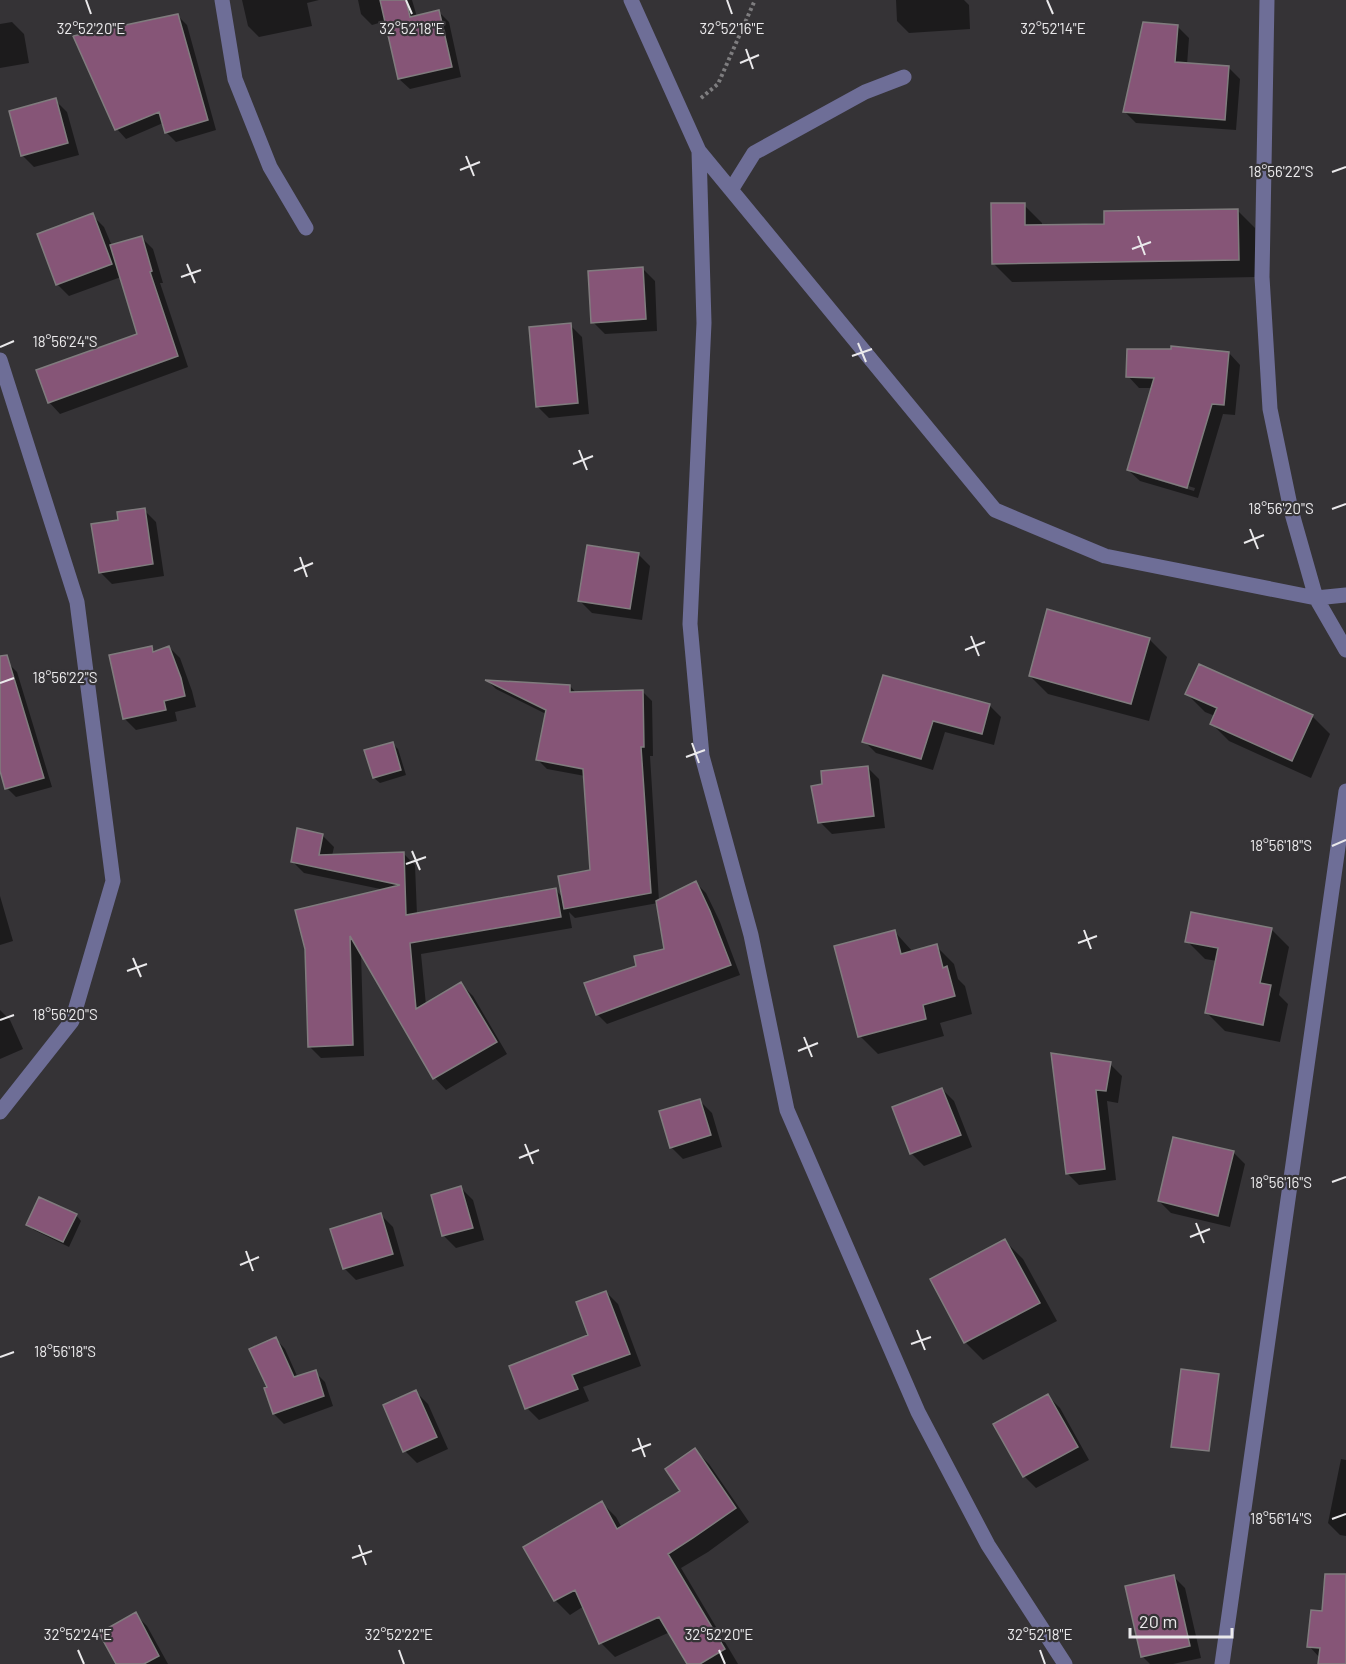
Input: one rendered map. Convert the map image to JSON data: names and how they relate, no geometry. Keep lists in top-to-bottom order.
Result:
{
  "scale_bar": "20 m",
  "coordinates": [
    "32°52'20\"E",
    "32°52'18\"E",
    "32°52'16\"E",
    "32°52'14\"E",
    "18°56'22\"S",
    "18°56'24\"S",
    "18°56'20\"S",
    "18°56'18\"S",
    "18°56'16\"S",
    "18°56'14\"S",
    "32°52'24\"E",
    "32°52'22\"E"
  ]
}
